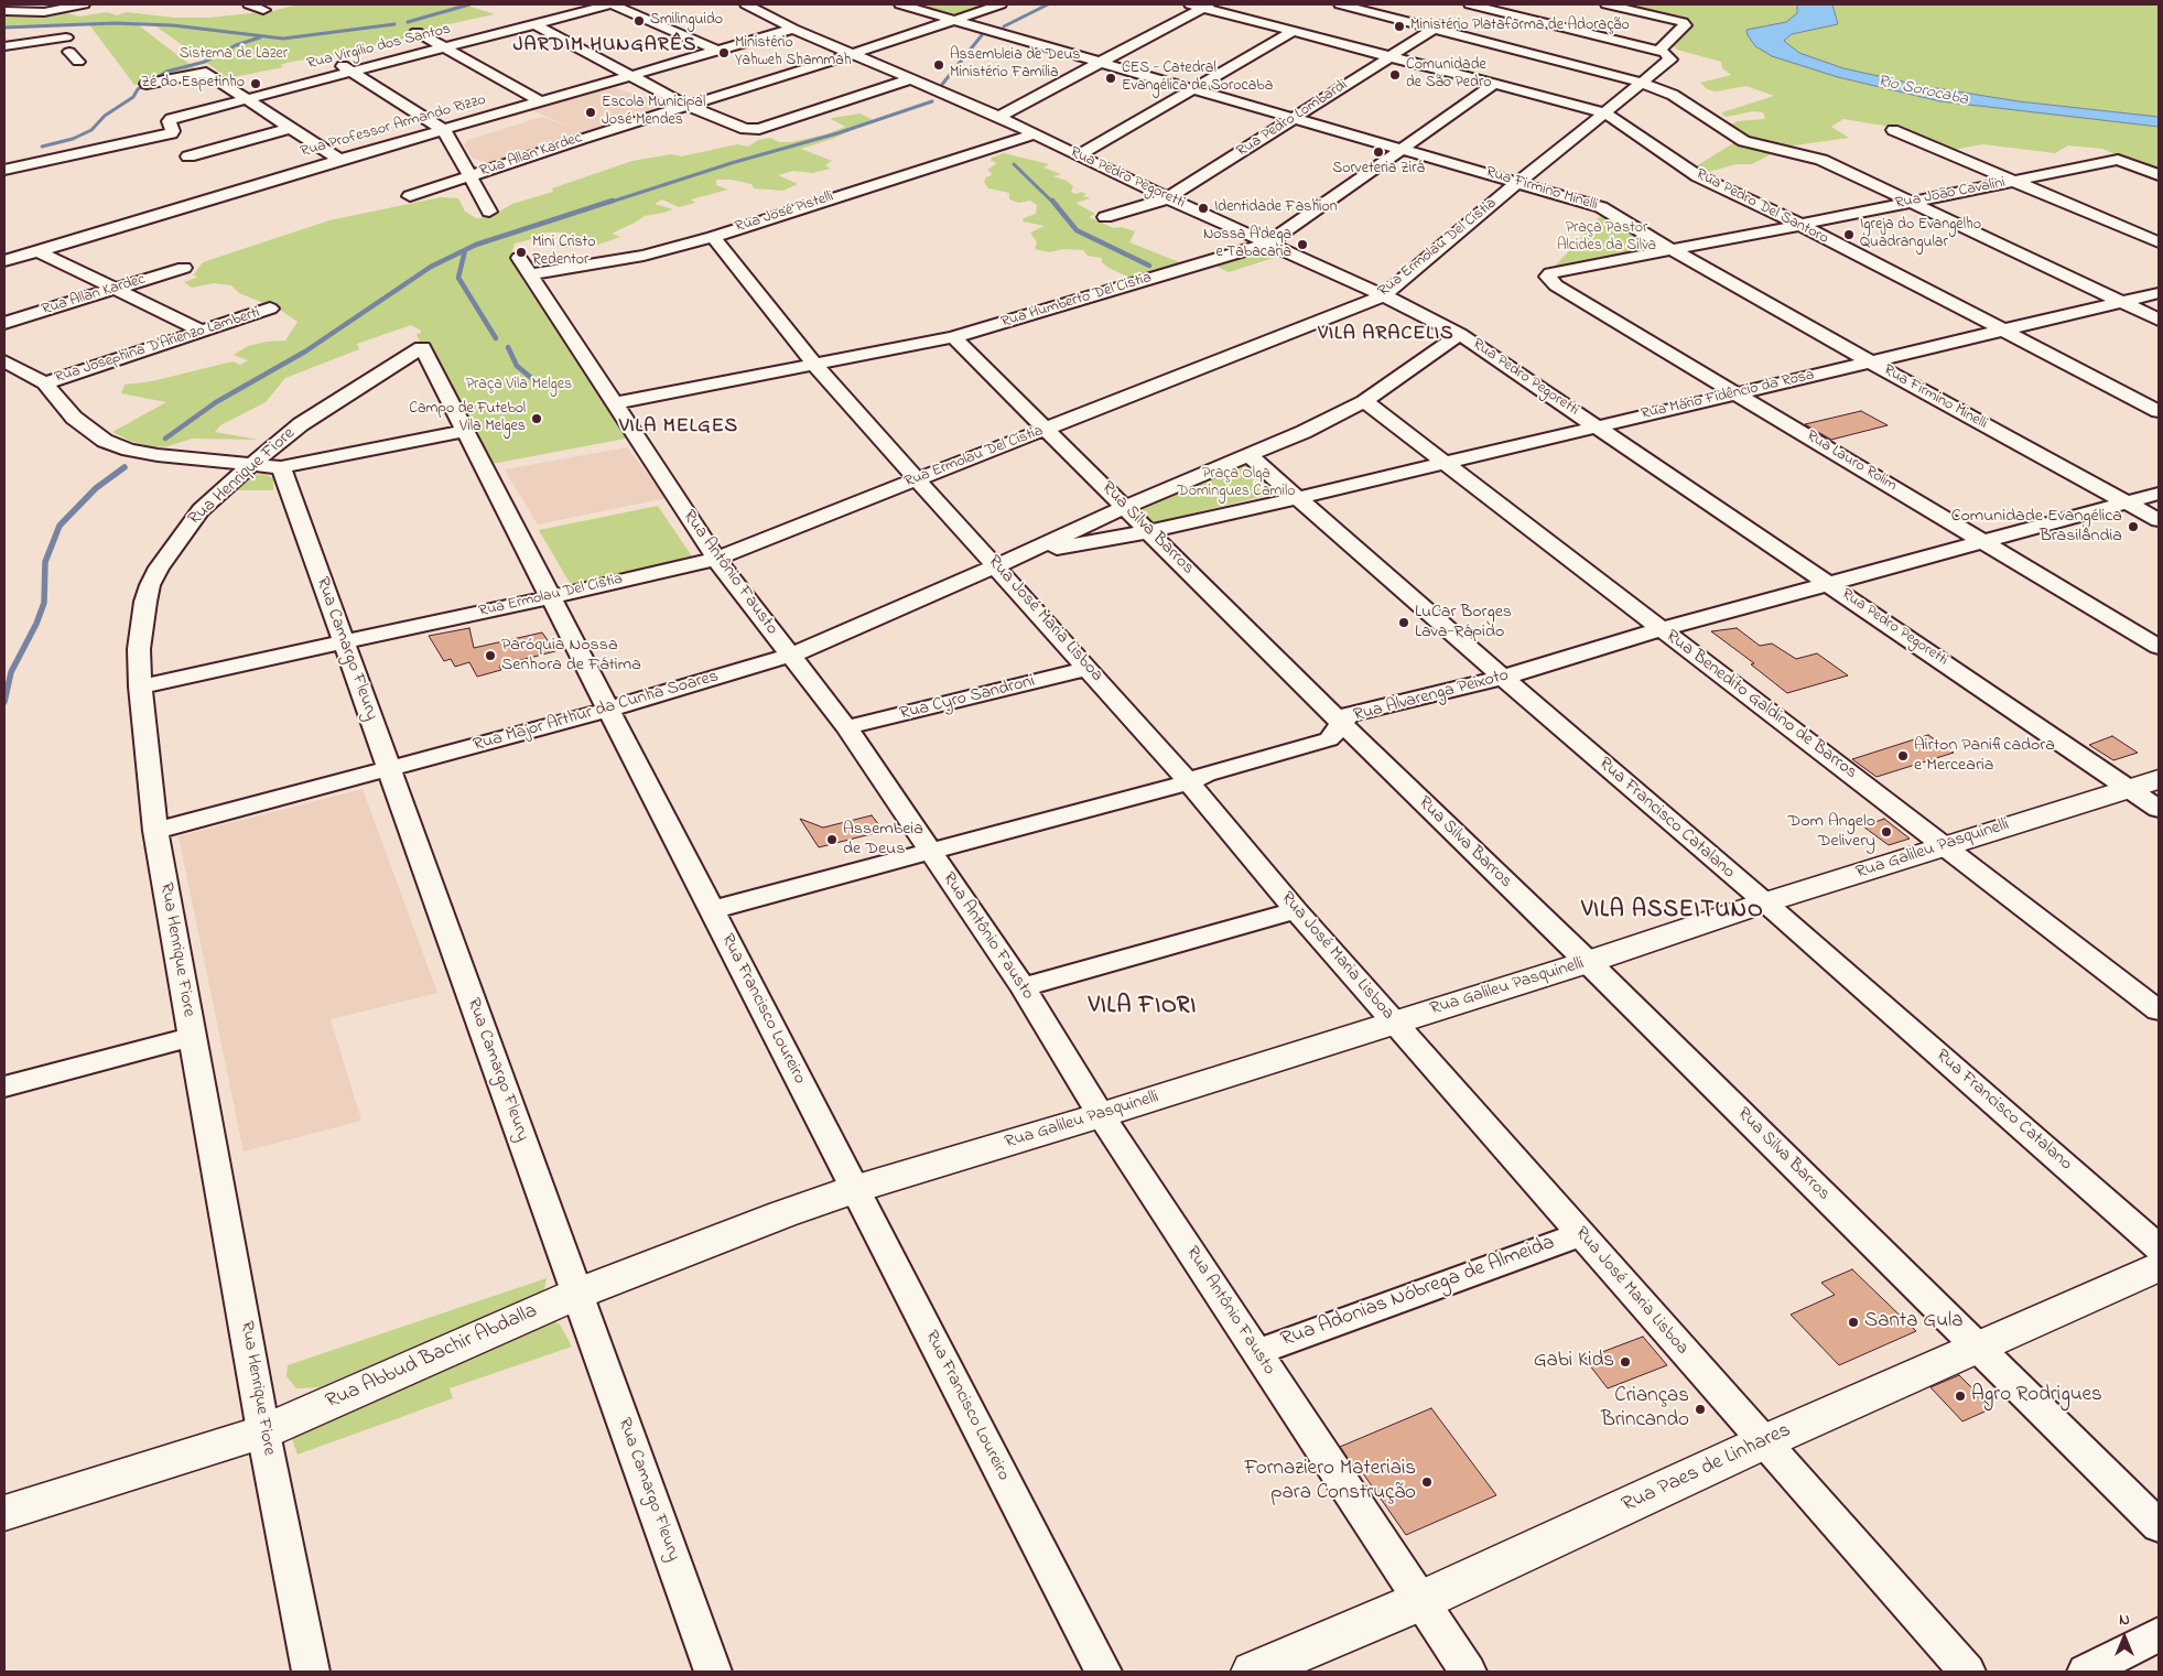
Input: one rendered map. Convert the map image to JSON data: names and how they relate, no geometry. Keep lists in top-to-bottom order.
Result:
{
  "streets": {
    "street": [
      "Rua Virgílio dos Santos",
      "Rua Pedro Lombardi",
      "Rua Professor Armando Rizzo",
      "Rua Allan Kardec",
      "Rua Pedro Pegoretti",
      "Rua Firmino Minelli",
      "Rua João Cavalini",
      "Rua Pedro Del Santoro",
      "Rua José Pistelli",
      "Rua Ermolau Del Cístia",
      "Rua Humberto Del Cístia",
      "Rua Josephina D'Arienzo Lamberti",
      "Rua Mário Fidêncio da Rosa",
      "Rua Lauro Rolim",
      "Rua Henrique Fiore",
      "Rua Silva Barros",
      "Rua Antônio Fausto",
      "Rua José Maria Lisboa",
      "Rua Camargo Fleury",
      "Rua Alvarenga Peixoto",
      "Rua Cyro Sandroni",
      "Rua Benedito Galdino de Barros",
      "Rua Major Arthur da Cunha Soares",
      "Rua Francisco Catalano",
      "Rua Galileu Pasquinelli",
      "Rua Francisco Loureiro",
      "Rua Adonias Nóbrega de Almeida",
      "Rua Abbud Bachir Abdalla",
      "Rua Paes de Linhares"
    ]
  },
  "crossings": [
    ["Rua Pedro Lombardi", "Rua Pedro Pegoretti"],
    ["Rua Pedro Lombardi", "Rua Firmino Minelli"],
    ["Rua Pedro Lombardi", "Rua Pedro Del Santoro"],
    ["Rua Professor Armando Rizzo", "Rua Pedro Pegoretti"],
    ["Rua Allan Kardec", "Rua Pedro Pegoretti"],
    ["Rua Allan Kardec", "Rua Firmino Minelli"],
    ["Rua Pedro Pegoretti", "Rua José Pistelli"],
    ["Rua Pedro Pegoretti", "Rua Ermolau Del Cístia"],
    ["Rua Pedro Pegoretti", "Rua Humberto Del Cístia"],
    ["Rua Pedro Pegoretti", "Rua Mário Fidêncio da Rosa"],
    ["Rua Pedro Pegoretti", "Rua Alvarenga Peixoto"],
    ["Rua Pedro Pegoretti", "Rua Major Arthur da Cunha Soares"],
    ["Rua Pedro Pegoretti", "Rua Galileu Pasquinelli"],
    ["Rua Firmino Minelli", "Rua João Cavalini"],
    ["Rua Firmino Minelli", "Rua Ermolau Del Cístia"],
    ["Rua Firmino Minelli", "Rua Humberto Del Cístia"],
    ["Rua Firmino Minelli", "Rua Mário Fidêncio da Rosa"],
    ["Rua Firmino Minelli", "Rua Alvarenga Peixoto"],
    ["Rua João Cavalini", "Rua Pedro Del Santoro"],
    ["Rua João Cavalini", "Rua Lauro Rolim"],
    ["Rua Pedro Del Santoro", "Rua Ermolau Del Cístia"],
    ["Rua Pedro Del Santoro", "Rua Humberto Del Cístia"],
    ["Rua Pedro Del Santoro", "Rua Mário Fidêncio da Rosa"],
    ["Rua José Pistelli", "Rua Antônio Fausto"],
    ["Rua José Pistelli", "Rua José Maria Lisboa"],
    ["Rua Ermolau Del Cístia", "Rua Henrique Fiore"],
    ["Rua Ermolau Del Cístia", "Rua Silva Barros"],
    ["Rua Ermolau Del Cístia", "Rua Antônio Fausto"],
    ["Rua Ermolau Del Cístia", "Rua José Maria Lisboa"],
    ["Rua Ermolau Del Cístia", "Rua Camargo Fleury"],
    ["Rua Ermolau Del Cístia", "Rua Francisco Loureiro"],
    ["Rua Humberto Del Cístia", "Rua Silva Barros"],
    ["Rua Humberto Del Cístia", "Rua Antônio Fausto"],
    ["Rua Humberto Del Cístia", "Rua José Maria Lisboa"],
    ["Rua Mário Fidêncio da Rosa", "Rua Lauro Rolim"],
    ["Rua Mário Fidêncio da Rosa", "Rua Benedito Galdino de Barros"],
    ["Rua Mário Fidêncio da Rosa", "Rua Major Arthur da Cunha Soares"],
    ["Rua Mário Fidêncio da Rosa", "Rua Francisco Catalano"],
    ["Rua Lauro Rolim", "Rua Alvarenga Peixoto"],
    ["Rua Henrique Fiore", "Rua Major Arthur da Cunha Soares"],
    ["Rua Henrique Fiore", "Rua Francisco Loureiro"],
    ["Rua Henrique Fiore", "Rua Abbud Bachir Abdalla"],
    ["Rua Silva Barros", "Rua Alvarenga Peixoto"],
    ["Rua Silva Barros", "Rua Major Arthur da Cunha Soares"],
    ["Rua Silva Barros", "Rua Galileu Pasquinelli"],
    ["Rua Silva Barros", "Rua Paes de Linhares"],
    ["Rua Antônio Fausto", "Rua Alvarenga Peixoto"],
    ["Rua Antônio Fausto", "Rua Cyro Sandroni"],
    ["Rua Antônio Fausto", "Rua Major Arthur da Cunha Soares"],
    ["Rua Antônio Fausto", "Rua Galileu Pasquinelli"],
    ["Rua Antônio Fausto", "Rua Adonias Nóbrega de Almeida"],
    ["Rua Antônio Fausto", "Rua Paes de Linhares"],
    ["Rua José Maria Lisboa", "Rua Alvarenga Peixoto"],
    ["Rua José Maria Lisboa", "Rua Cyro Sandroni"],
    ["Rua José Maria Lisboa", "Rua Major Arthur da Cunha Soares"],
    ["Rua José Maria Lisboa", "Rua Galileu Pasquinelli"],
    ["Rua José Maria Lisboa", "Rua Adonias Nóbrega de Almeida"],
    ["Rua José Maria Lisboa", "Rua Paes de Linhares"],
    ["Rua Camargo Fleury", "Rua Major Arthur da Cunha Soares"],
    ["Rua Camargo Fleury", "Rua Abbud Bachir Abdalla"],
    ["Rua Alvarenga Peixoto", "Rua Benedito Galdino de Barros"],
    ["Rua Alvarenga Peixoto", "Rua Francisco Catalano"],
    ["Rua Alvarenga Peixoto", "Rua Francisco Loureiro"],
    ["Rua Benedito Galdino de Barros", "Rua Major Arthur da Cunha Soares"],
    ["Rua Benedito Galdino de Barros", "Rua Galileu Pasquinelli"],
    ["Rua Major Arthur da Cunha Soares", "Rua Francisco Catalano"],
    ["Rua Major Arthur da Cunha Soares", "Rua Francisco Loureiro"],
    ["Rua Francisco Catalano", "Rua Galileu Pasquinelli"],
    ["Rua Galileu Pasquinelli", "Rua Francisco Loureiro"],
    ["Rua Galileu Pasquinelli", "Rua Abbud Bachir Abdalla"],
    ["Rua Francisco Loureiro", "Rua Abbud Bachir Abdalla"]
  ],
  "districts": [
    "JARDIM HUNGARÊS",
    "VILA ARACELIS",
    "VILA MELGES",
    "VILA ASSEITUNO",
    "VILA FIORI"
  ],
  "water": ["Rio Sorocaba"],
  "parks": [
    "Sistema de Lazer",
    "Praça Pastor Alcides da Silva",
    "Praça Vila Melges",
    "Praça Olga Domingues Camilo"
  ],
  "places": [
    "Smilinguido",
    "Ministério Plataforma de Adoração",
    "Ministério Yahweh Shammah",
    "Assembleia de Deus Ministério Família",
    "Comunidade de São Pedro",
    "CES - Catedral Evangélica de Sorocaba",
    "Zé do Espetinho",
    "Escola Municipal José Mendes",
    "Sorveteria Zirá",
    "Identidade Fashion",
    "Igreja do Evangelho Quadrangular",
    "Nossa A'dega e Tabacaria",
    "Mini Cristo Redentor",
    "Campo de Futebol Vila Melges",
    "Comunidade Evangélica Brasilândia",
    "LuCar Borges Lava-Rápido",
    "Paróquia Nossa Senhora de Fátima",
    "Airton Panificadora e Mercearia",
    "Dom Angelo Delivery",
    "Assembeia de Deus",
    "Santa Gula",
    "Gabi Kids",
    "Agro Rodrigues",
    "Crianças Brincando",
    "Fornaziero Materiais para Construção"
  ],
  "north": "top"
}
